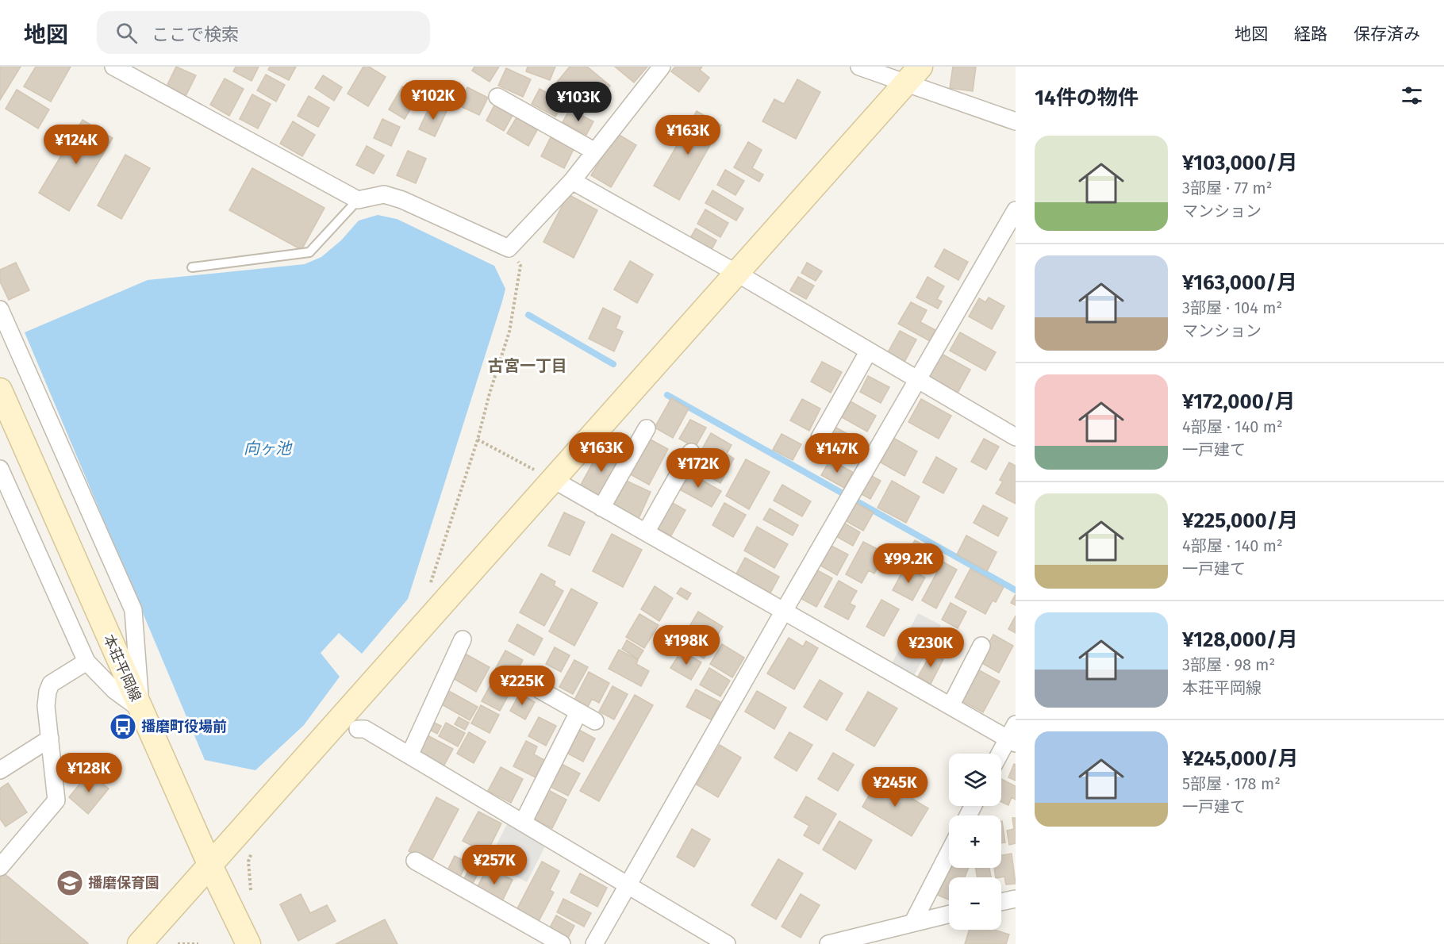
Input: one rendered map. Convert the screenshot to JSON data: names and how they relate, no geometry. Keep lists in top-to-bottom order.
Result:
{
  "streets": {
    "street": ["本荘平岡線"]
  },
  "districts": ["古宮一丁目"],
  "water": ["向ヶ池"],
  "places": {
    "bus stop": ["播磨町役場前"],
    "school or university": ["播磨保育園"]
  },
  "page": {
    "header": "地図",
    "search": "ここで検索",
    "nav": ["地図", "経路", "保存済み"],
    "heading": "14件の物件",
    "price": [
      "¥102K",
      "¥103K",
      "¥163K",
      "¥124K",
      "¥163K",
      "¥147K",
      "¥172K",
      "¥99.2K",
      "¥198K",
      "¥230K",
      "¥225K",
      "¥128K",
      "¥245K",
      "¥257K"
    ],
    "list": [
      {
        "name": "¥103,000/月",
        "note": "3部屋 · 77 m² · マンション"
      },
      {
        "name": "¥163,000/月",
        "note": "3部屋 · 104 m² · マンション"
      },
      {
        "name": "¥172,000/月",
        "note": "4部屋 · 140 m² · 一戸建て"
      },
      {
        "name": "¥225,000/月",
        "note": "4部屋 · 140 m² · 一戸建て"
      },
      {
        "name": "¥128,000/月",
        "note": "3部屋 · 98 m² · 本荘平岡線"
      },
      {
        "name": "¥245,000/月",
        "note": "5部屋 · 178 m² · 一戸建て"
      }
    ],
    "map_buttons": ["+", "−"]
  }
}
